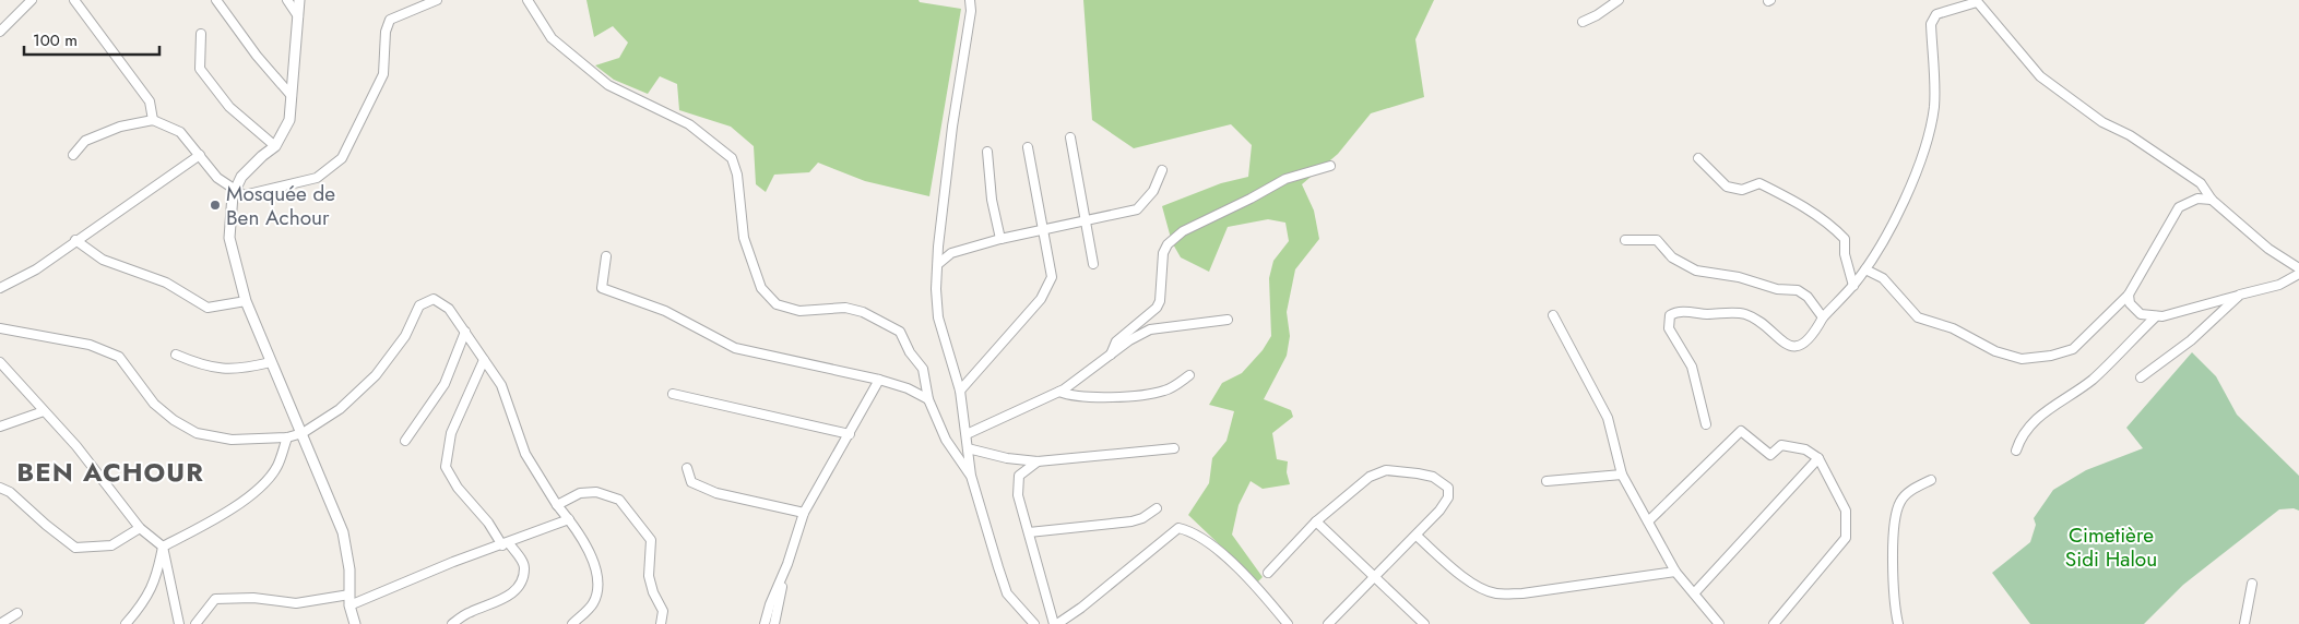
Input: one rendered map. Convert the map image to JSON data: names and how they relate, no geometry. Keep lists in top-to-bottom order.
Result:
{
  "districts": ["BEN ACHOUR"],
  "parks": ["Cimetière Sidi Halou"],
  "places": ["Mosquée de Ben Achour"],
  "scale_bar": "100 m"
}
